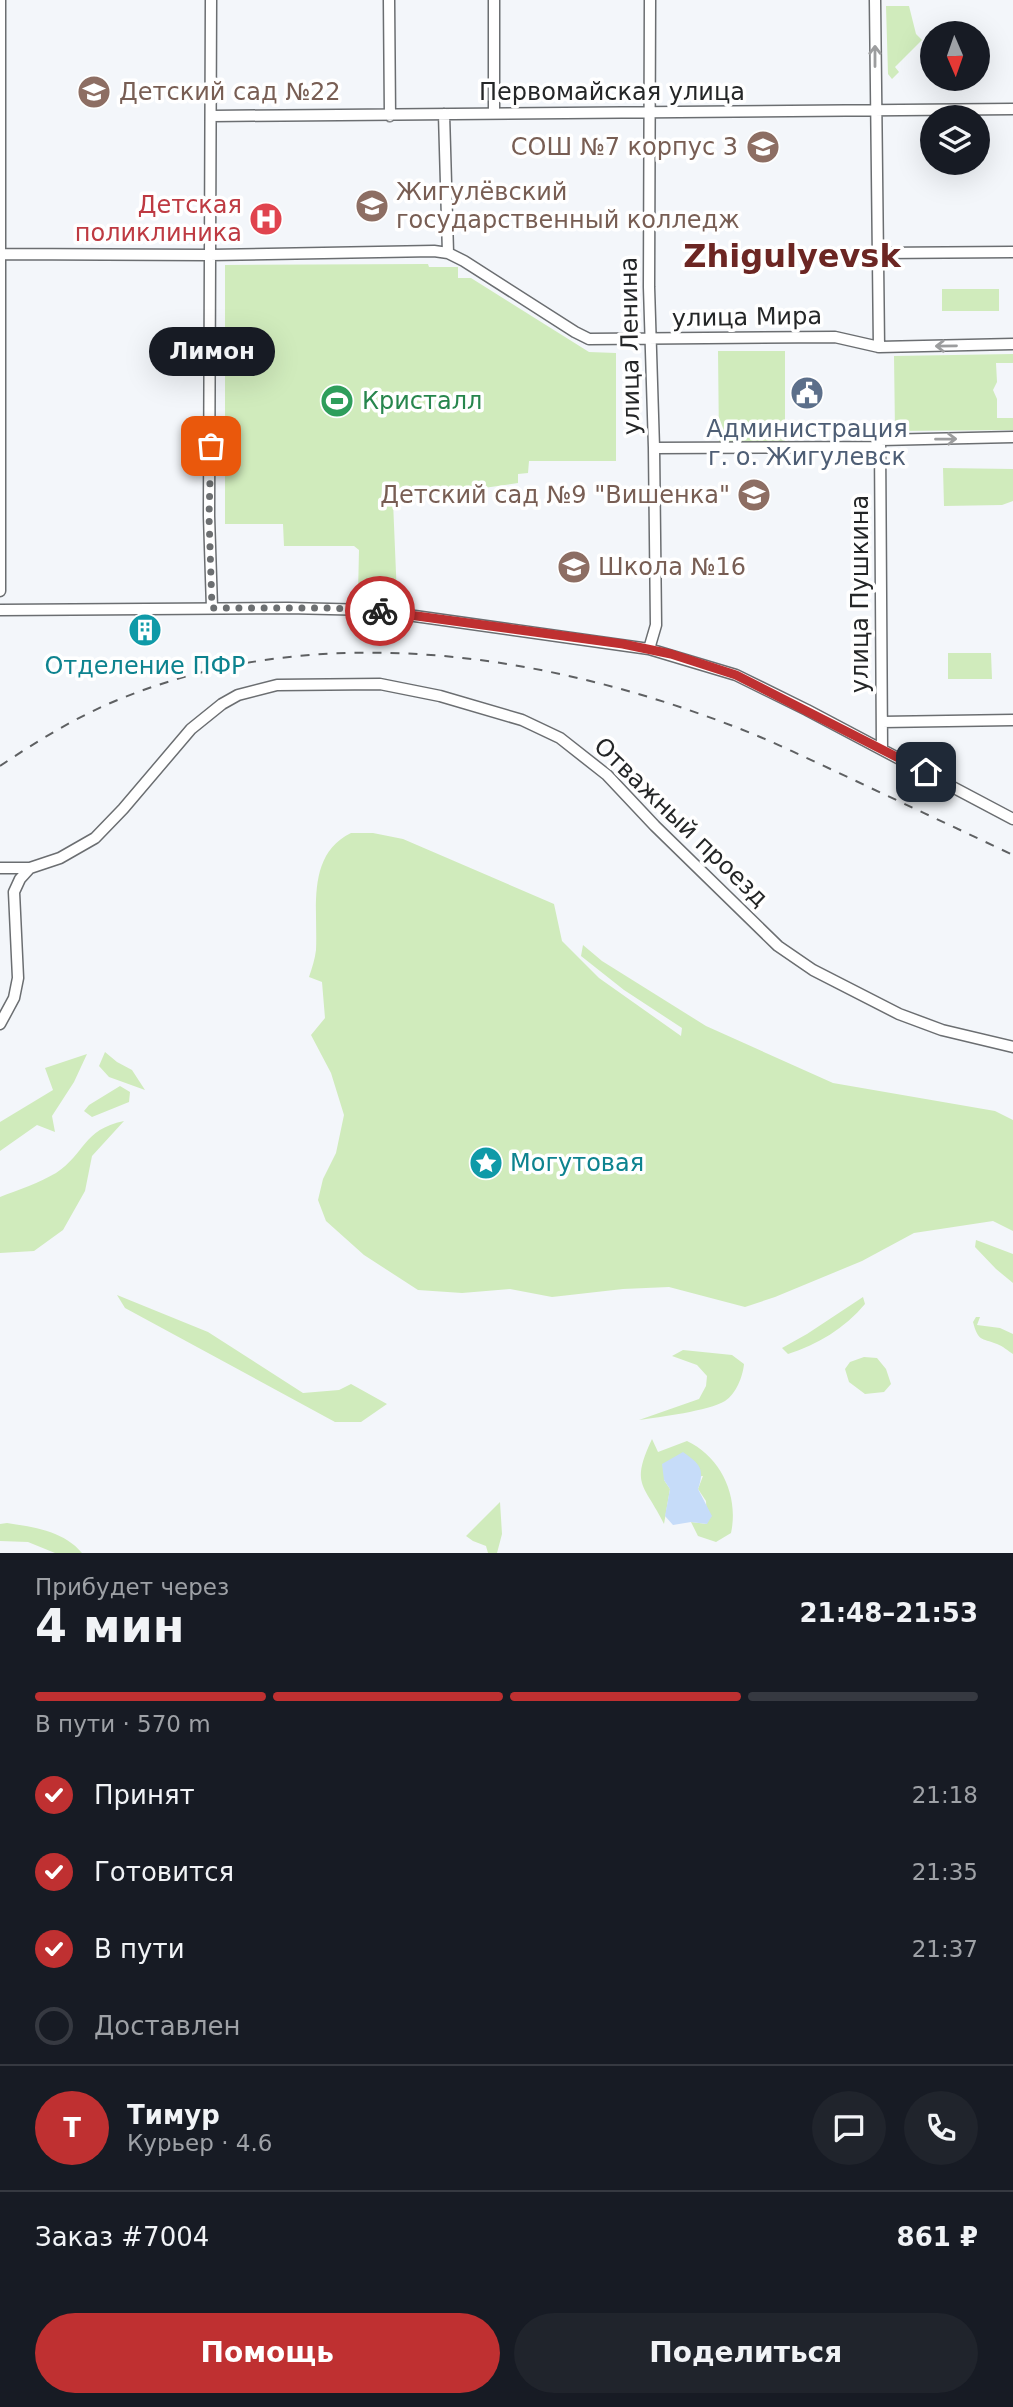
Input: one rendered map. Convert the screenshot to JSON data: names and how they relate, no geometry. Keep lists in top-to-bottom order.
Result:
{
  "streets": {
    "street": [
      "Первомайская улица",
      "улица Мира",
      "улица Ленина",
      "улица Пушкина",
      "Отважный проезд"
    ]
  },
  "crossings": [
    ["Первомайская улица", "улица Ленина"],
    ["улица Мира", "улица Ленина"]
  ],
  "districts": ["Zhigulyevsk"],
  "places": {
    "school or university": [
      "Детский сад №22",
      "СОШ №7 корпус 3",
      "Жигулёвский государственный колледж",
      "Детский сад №9 \"Вишенка\"",
      "Школа №16"
    ],
    "hospital": ["Детская поликлиника"],
    "public building": ["Администрация г. о. Жигулевск"],
    "sports": ["Кристалл"],
    "other": ["Лимон"],
    "building": ["Отделение ПФР"],
    "place": ["Могутовая"]
  },
  "north": "bottom",
  "page": {
    "bubble": "Лимон",
    "heading": ["4 мин", "Прибудет через", "21:48–21:53"],
    "panel": [
      "Тимур",
      "Курьер · 4.6",
      "Заказ #7004",
      "861 ₽"
    ],
    "bar": "В пути · 570 m",
    "list": [
      ["Принят", "21:18"],
      ["Готовится", "21:35"],
      ["В пути", "21:37"],
      "Доставлен"
    ],
    "round": "Т",
    "buttons": ["Помощь", "Поделиться"]
  }
}
